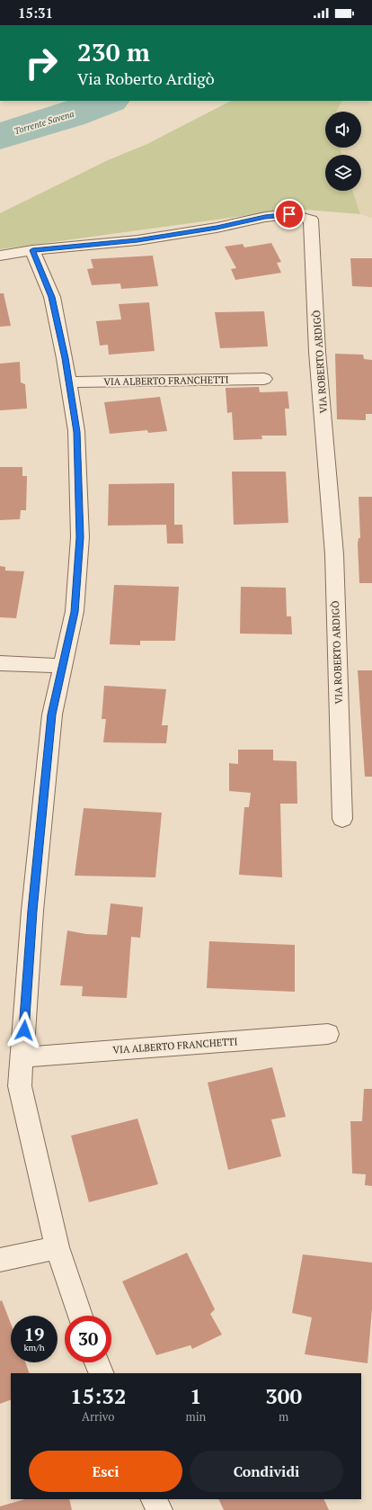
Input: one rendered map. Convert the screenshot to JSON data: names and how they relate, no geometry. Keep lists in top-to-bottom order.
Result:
{
  "streets": {
    "street": ["VIA ROBERTO ARDIGÒ", "VIA ALBERTO FRANCHETTI"]
  },
  "water": ["Torrente Savena"],
  "page": {
    "status": "15:31",
    "turn": ["230 m", "Via Roberto Ardigò"],
    "speed": "19 km/h",
    "limit": "30",
    "eta": [
      "15:32",
      "Arrivo",
      "1",
      "min",
      "300",
      "m"
    ],
    "buttons": ["Esci", "Condividi"]
  }
}
